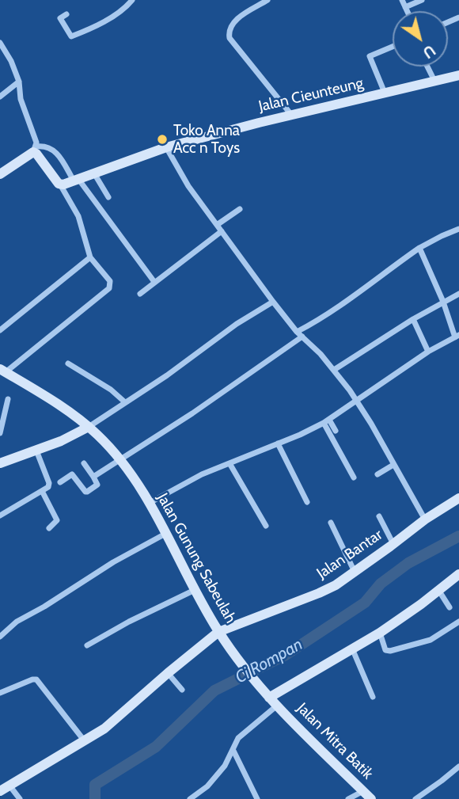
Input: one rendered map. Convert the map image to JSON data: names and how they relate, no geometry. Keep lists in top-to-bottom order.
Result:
{
  "streets": {
    "street": [
      "Jalan Cieunteung",
      "Jalan Bantar",
      "Jalan Gunung Sabeulah",
      "Jalan Mitra Batik"
    ]
  },
  "crossings": [
    ["Jalan Bantar", "Jalan Gunung Sabeulah"],
    ["Jalan Gunung Sabeulah", "Jalan Mitra Batik"]
  ],
  "water": ["Ci Rompan"],
  "places": ["Toko Anna Acc n Toys"],
  "north": "bottom right"
}
